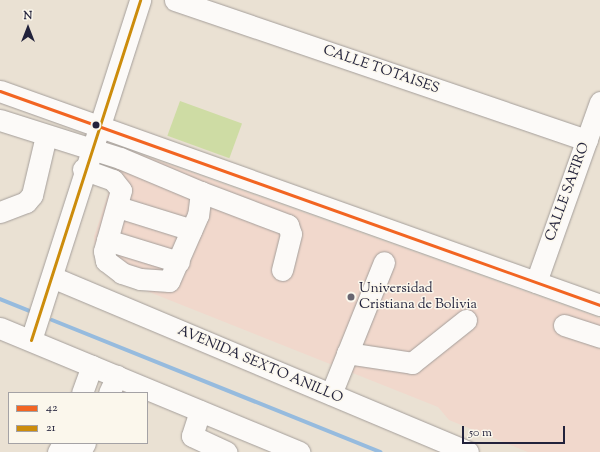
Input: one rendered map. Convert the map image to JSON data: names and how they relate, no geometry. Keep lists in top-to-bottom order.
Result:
{
  "streets": {
    "street": ["CALLE TOTAISES", "CALLE SAFIRO", "AVENIDA SEXTO ANILLO"]
  },
  "crossings": [
    ["CALLE TOTAISES", "CALLE SAFIRO"]
  ],
  "places": ["Universidad Cristiana de Bolivia"],
  "lines": ["transit line 21", "transit line 42"],
  "legend": ["42", "21"],
  "scale_bar": "50 m",
  "north": "top"
}
